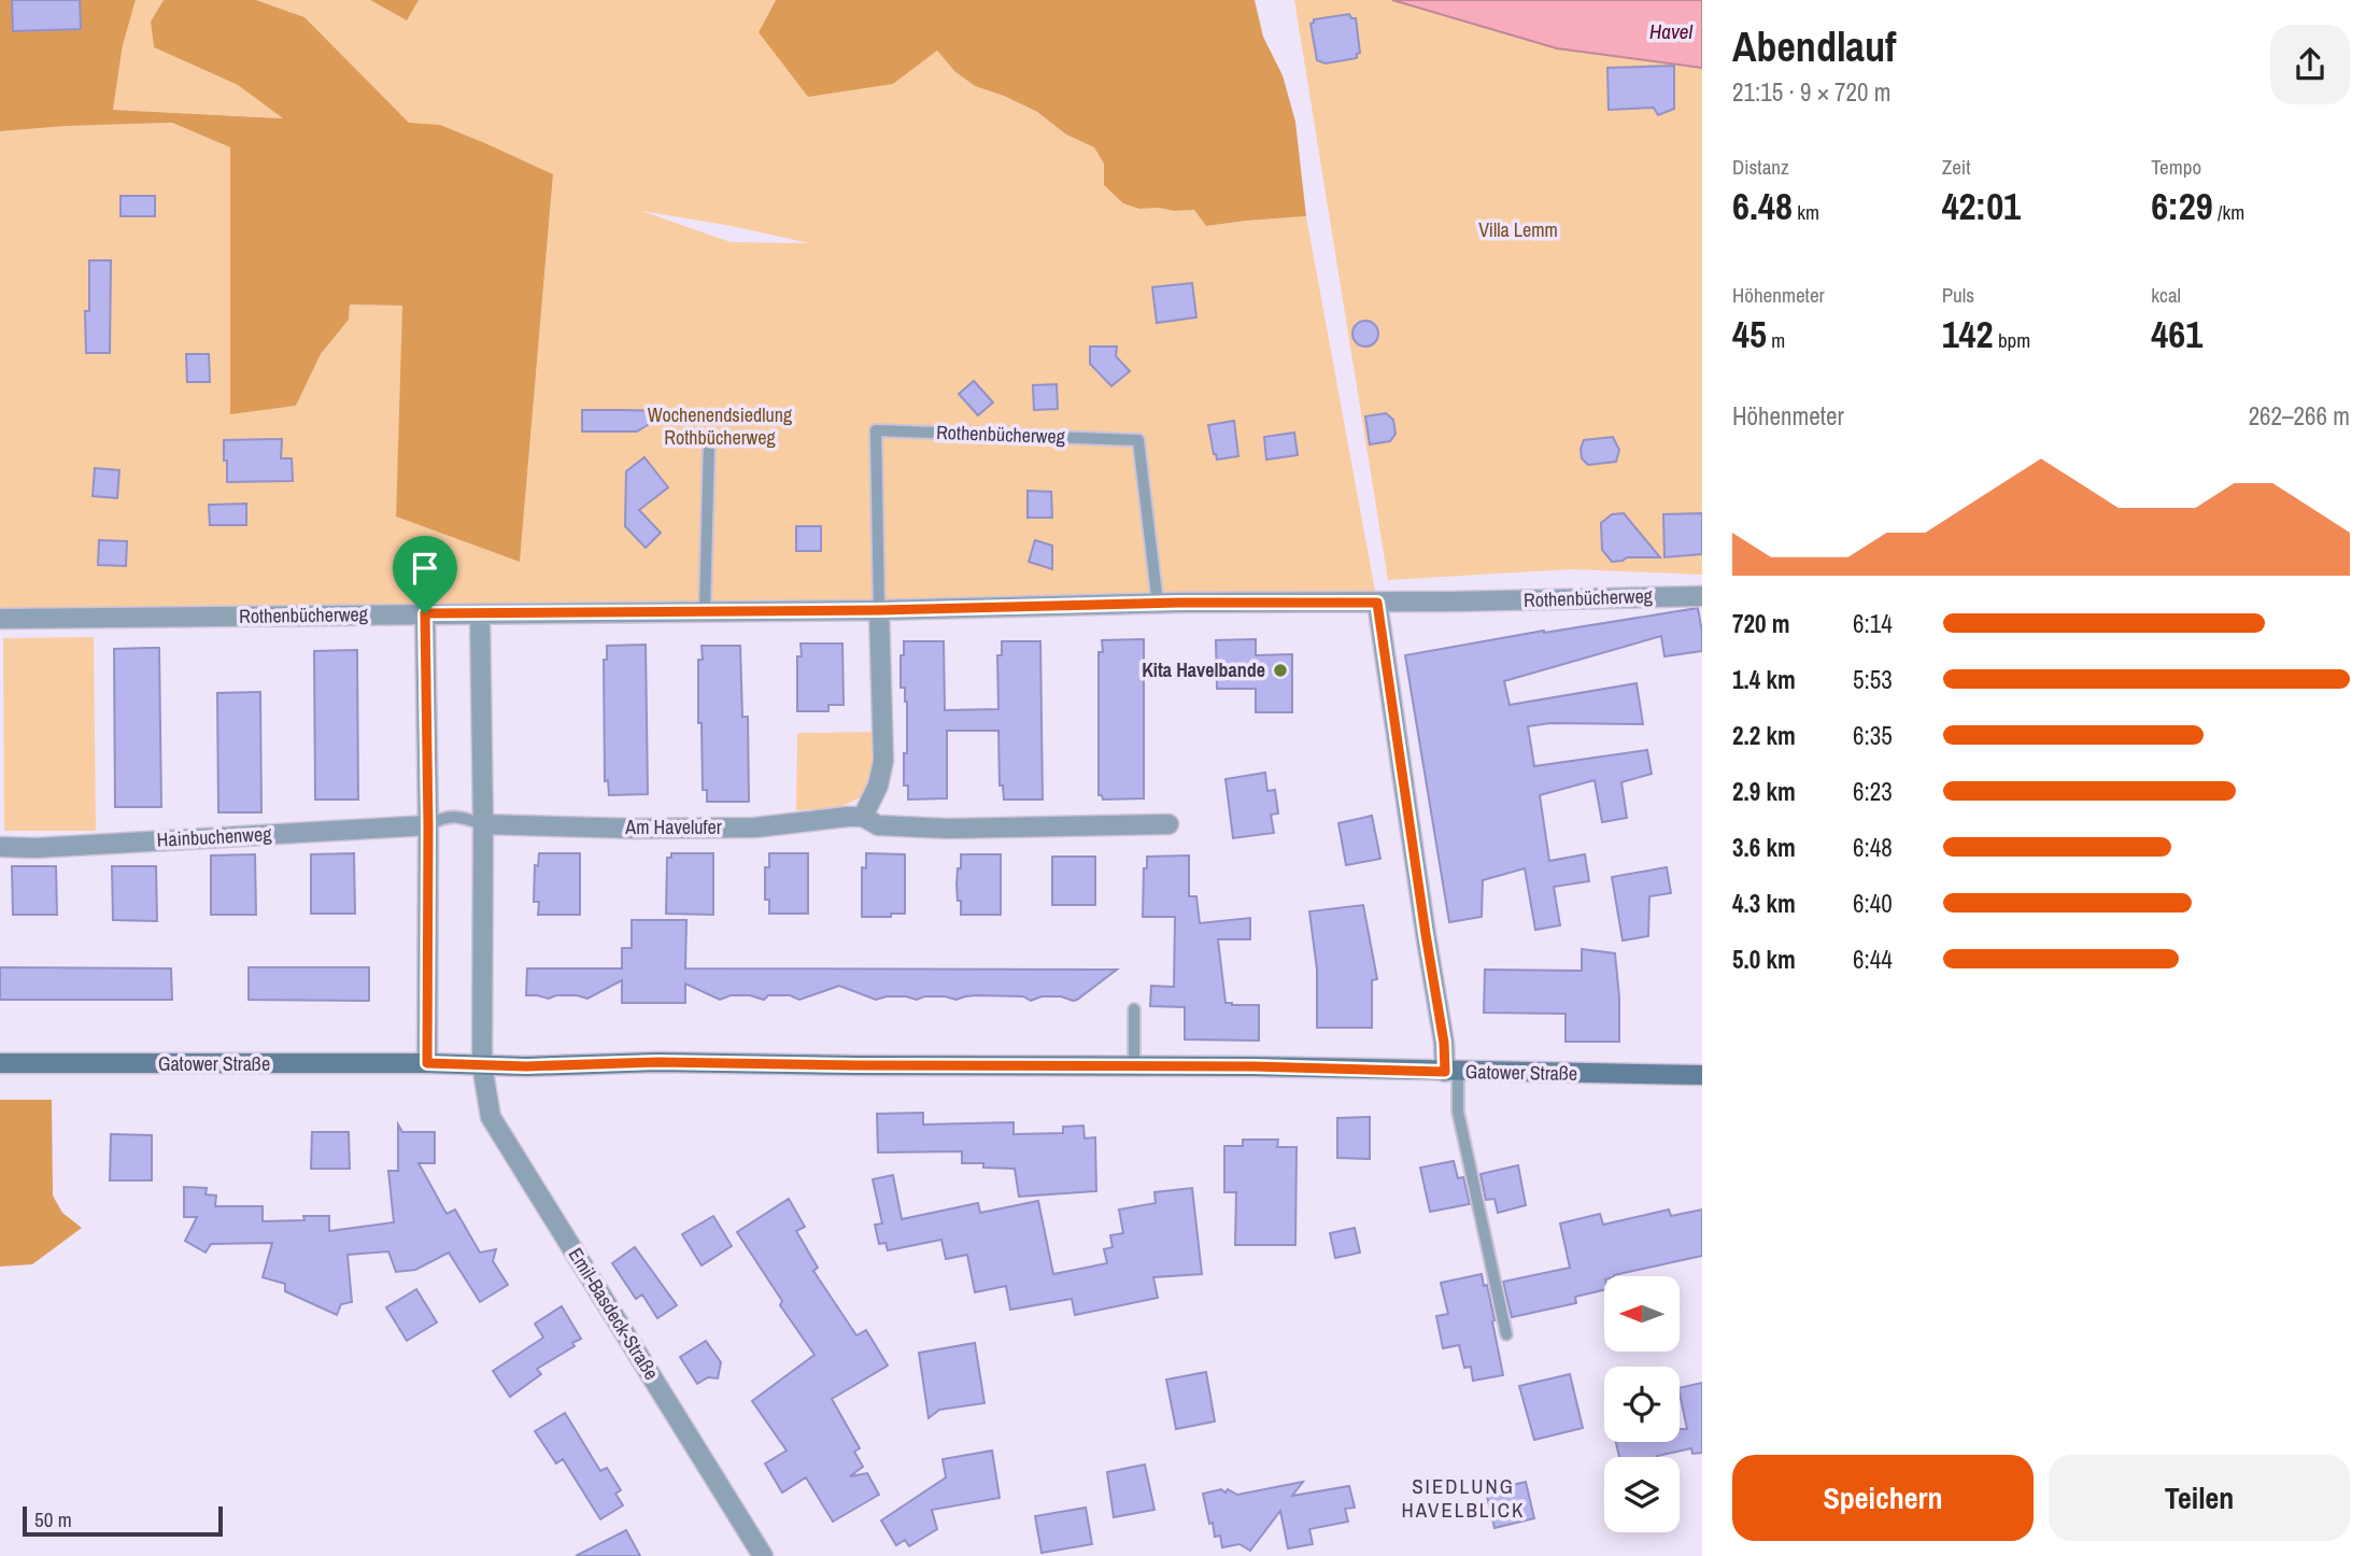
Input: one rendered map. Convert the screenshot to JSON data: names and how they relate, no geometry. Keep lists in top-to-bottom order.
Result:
{
  "streets": {
    "main road": ["Gatower Straße"],
    "street": [
      "Rothenbücherweg",
      "Am Havelufer",
      "Hainbuchenweg",
      "Emil-Basdeck-Straße"
    ]
  },
  "crossings": [
    ["Gatower Straße", "Emil-Basdeck-Straße"]
  ],
  "districts": ["SIEDLUNG HAVELBLICK"],
  "water": ["Havel"],
  "parks": ["Villa Lemm", "Wochenendsiedlung Rothbücherweg"],
  "places": ["Kita Havelbande"],
  "scale_bar": "50 m",
  "north": "left",
  "page": {
    "heading": ["Abendlauf", "21:15 · 9 × 720 m"],
    "stats": [
      ["Distanz", "6.48 km"],
      ["Zeit", "42:01"],
      ["Tempo", "6:29 /km"],
      ["Höhenmeter", "45 m"],
      ["Puls", "142 bpm"],
      ["kcal", "461"]
    ],
    "chart": ["Höhenmeter", "262–266 m"],
    "list": [
      {
        "name": "720 m",
        "note": "6:14"
      },
      {
        "name": "1.4 km",
        "note": "5:53"
      },
      {
        "name": "2.2 km",
        "note": "6:35"
      },
      {
        "name": "2.9 km",
        "note": "6:23"
      },
      {
        "name": "3.6 km",
        "note": "6:48"
      },
      {
        "name": "4.3 km",
        "note": "6:40"
      },
      {
        "name": "5.0 km",
        "note": "6:44"
      }
    ],
    "buttons": ["Speichern", "Teilen"],
    "scale": "50 m"
  }
}
